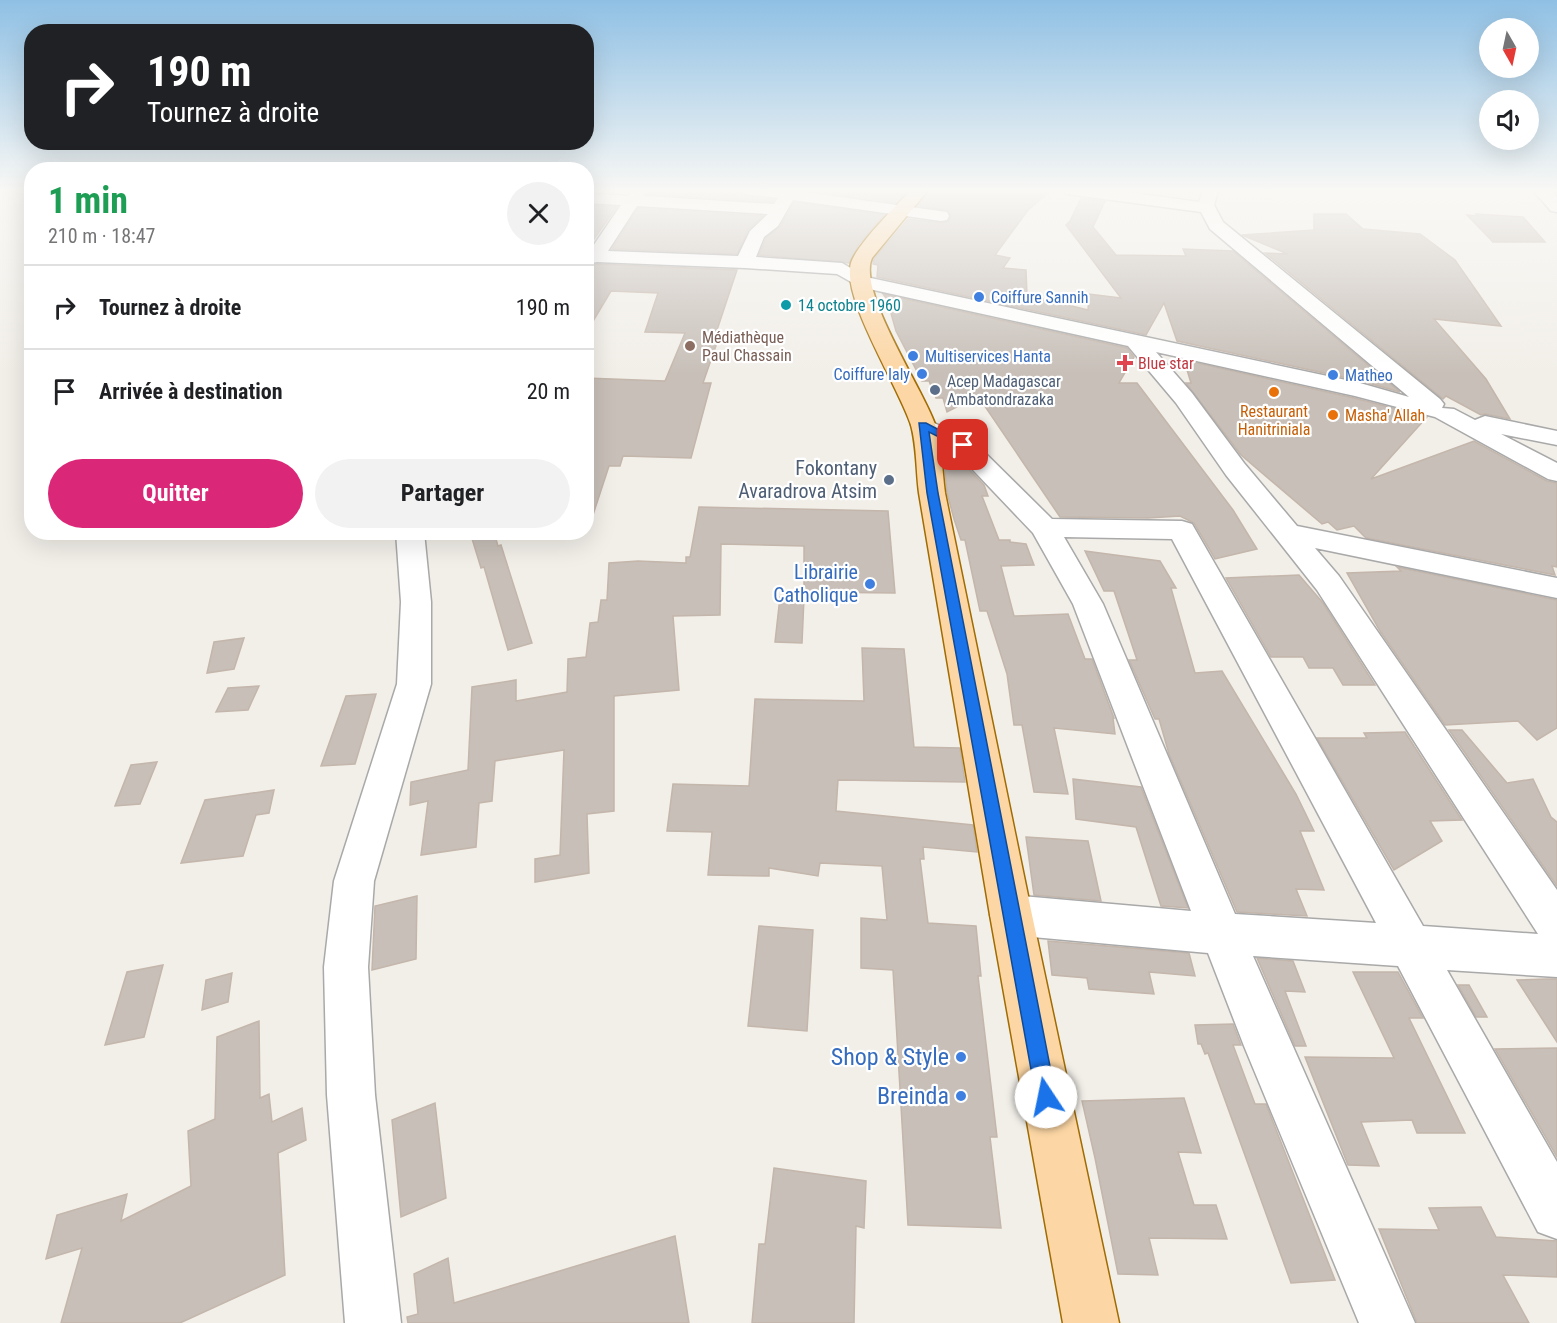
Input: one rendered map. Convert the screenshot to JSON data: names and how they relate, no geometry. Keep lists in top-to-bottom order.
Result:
{
  "places": {
    "other": [
      "Coiffure Sannih",
      "14 octobre 1960",
      "Médiathèque Paul Chassain",
      "Multiservices Hanta",
      "Coiffure Ialy",
      "Matheo",
      "Acep Madagascar Ambatondrazaka",
      "Restaurant Hanitriniala",
      "Masha' Allah",
      "Fokontany Avaradrova Atsim",
      "Librairie Catholique",
      "Shop & Style",
      "Breinda"
    ],
    "health": ["Blue star"]
  },
  "north": "bottom",
  "page": {
    "turn": ["190 m", "Tournez à droite"],
    "heading": ["1 min", "210 m · 18:47"],
    "list": [
      {
        "name": "Tournez à droite",
        "value": "190 m"
      },
      {
        "name": "Arrivée à destination",
        "value": "20 m"
      }
    ],
    "buttons": ["Quitter", "Partager"]
  }
}
